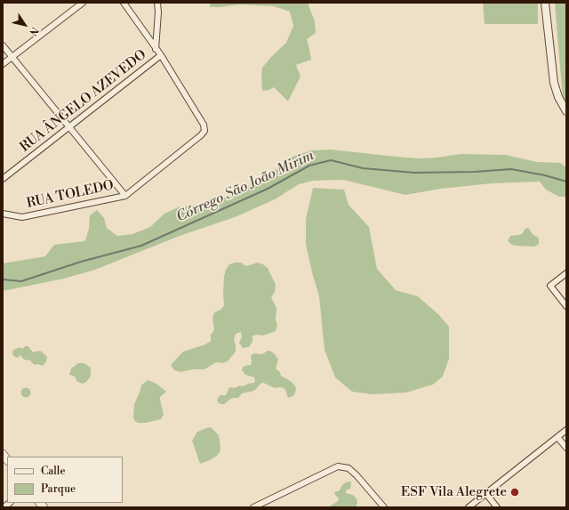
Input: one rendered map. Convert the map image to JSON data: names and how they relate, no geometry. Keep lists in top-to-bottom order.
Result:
{
  "streets": {
    "street": ["RUA ÂNGELO AZEVEDO", "RUA TOLEDO"]
  },
  "crossings": [
    ["RUA ÂNGELO AZEVEDO", "RUA TOLEDO"]
  ],
  "water": ["Córrego São João Mirim"],
  "places": ["ESF Vila Alegrete"],
  "legend": ["Calle", "Parque"],
  "north": "bottom right"
}
